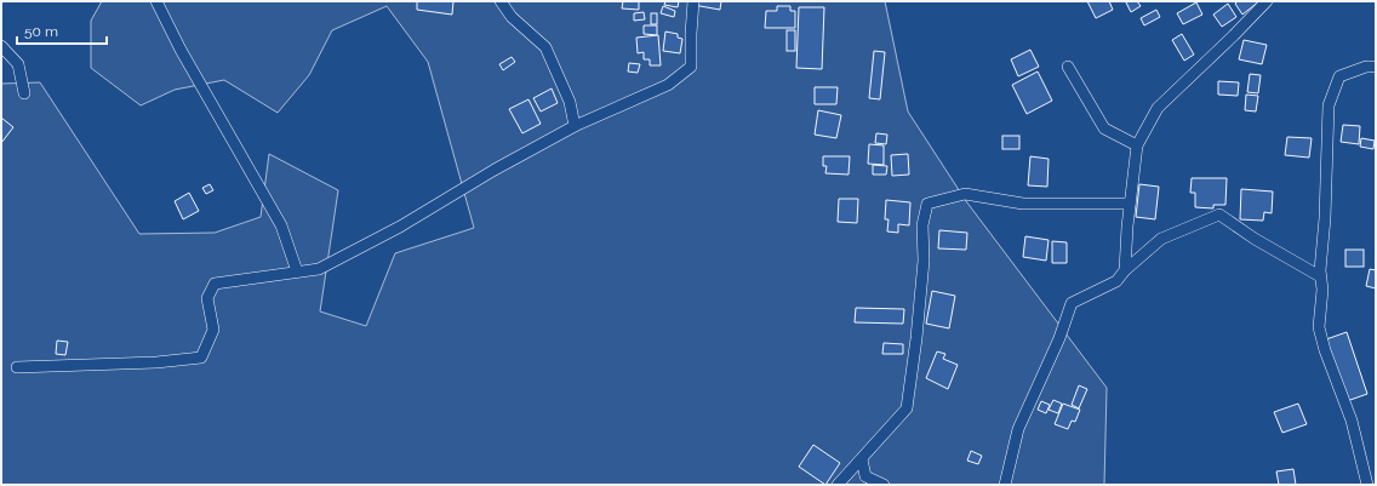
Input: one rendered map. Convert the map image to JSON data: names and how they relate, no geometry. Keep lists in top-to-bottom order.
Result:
{
  "scale_bar": "50 m"
}
